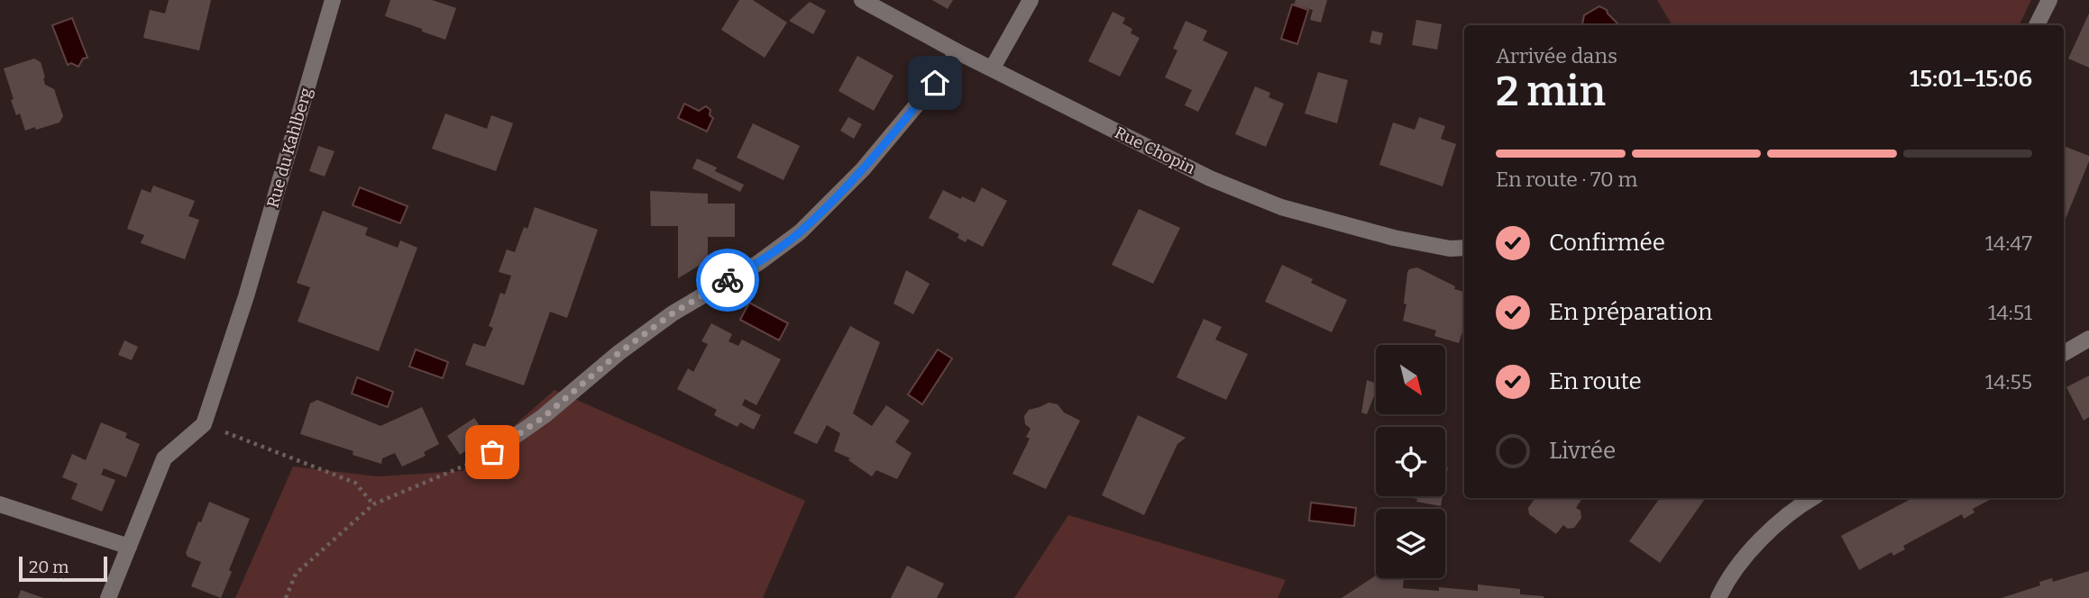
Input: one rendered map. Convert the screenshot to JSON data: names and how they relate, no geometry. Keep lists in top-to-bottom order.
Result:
{
  "streets": {
    "street": ["Rue du Kahlberg", "Rue Chopin"]
  },
  "scale_bar": "20 m",
  "north": "bottom right",
  "page": {
    "heading": ["2 min", "Arrivée dans", "15:01–15:06"],
    "bar": "En route · 70 m",
    "list": [
      ["Confirmée", "14:47"],
      ["En préparation", "14:51"],
      ["En route", "14:55"],
      "Livrée"
    ],
    "scale": "20 m"
  }
}
